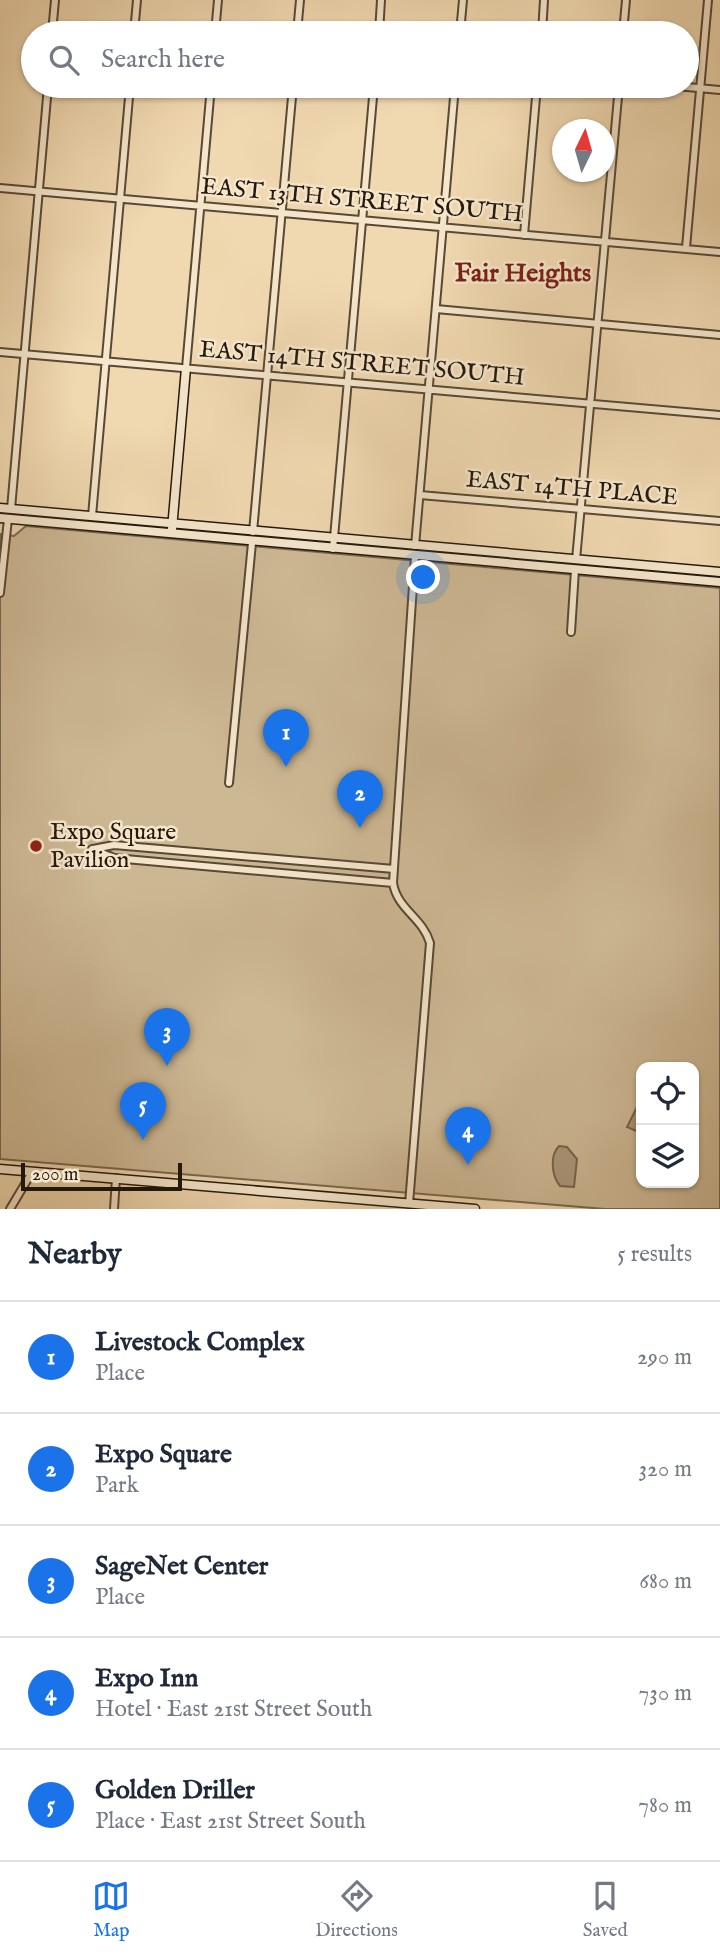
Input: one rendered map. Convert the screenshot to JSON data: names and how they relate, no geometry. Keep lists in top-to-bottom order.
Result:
{
  "streets": {
    "street": ["EAST 13TH STREET SOUTH", "EAST 14TH STREET SOUTH", "EAST 14TH PLACE"]
  },
  "districts": ["Fair Heights"],
  "places": ["Expo Square Pavilion"],
  "scale_bar": "200 m",
  "north": "top",
  "page": {
    "search": "Search here",
    "pins": [
      "1",
      "2",
      "3",
      "5",
      "4"
    ],
    "scale": "200 m",
    "heading": ["Nearby", "5 results"],
    "list": [
      {
        "mark": "1",
        "name": "Livestock Complex",
        "note": "Place",
        "value": "290 m"
      },
      {
        "mark": "2",
        "name": "Expo Square",
        "note": "Park",
        "value": "320 m"
      },
      {
        "mark": "3",
        "name": "SageNet Center",
        "note": "Place",
        "value": "680 m"
      },
      {
        "mark": "4",
        "name": "Expo Inn",
        "note": "Hotel · East 21st Street South",
        "value": "730 m"
      },
      {
        "mark": "5",
        "name": "Golden Driller",
        "note": "Place · East 21st Street South",
        "value": "780 m"
      }
    ],
    "nav": ["Map", "Directions", "Saved"]
  }
}
